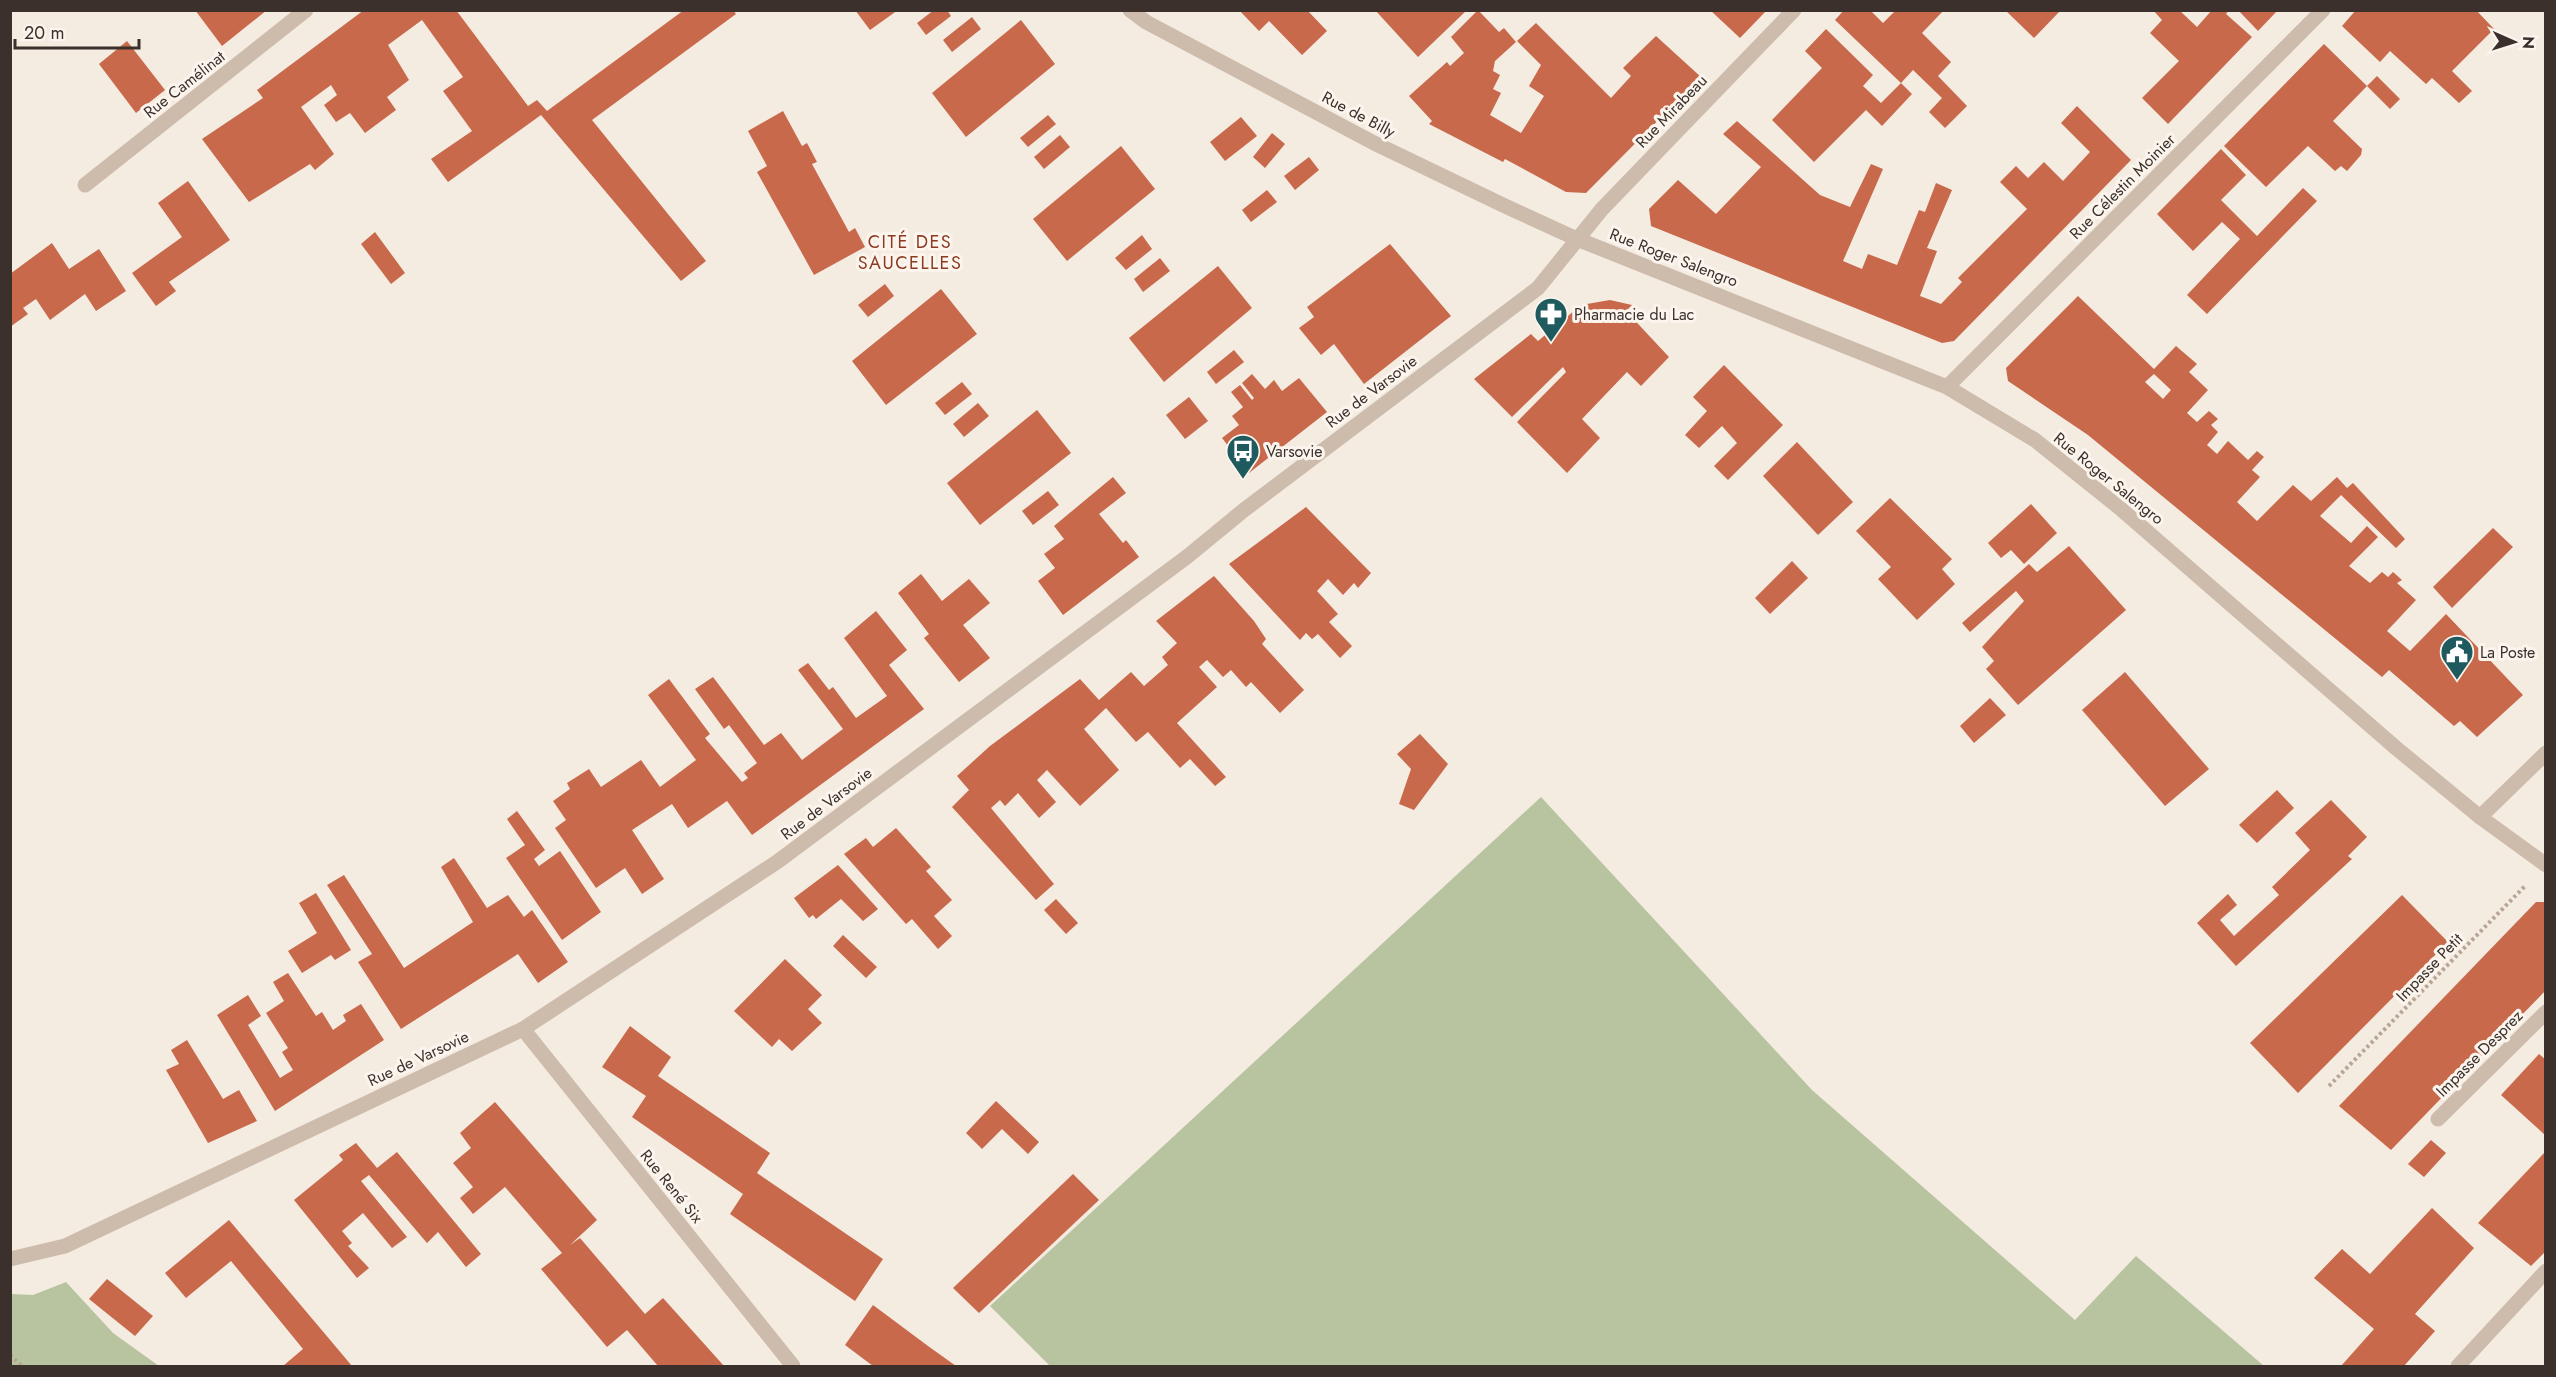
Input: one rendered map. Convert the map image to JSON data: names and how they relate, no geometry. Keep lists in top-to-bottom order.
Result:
{
  "streets": {
    "street": [
      "Rue Camélinat",
      "Rue Mirabeau",
      "Rue de Billy",
      "Rue Célestin Moinier",
      "Rue Roger Salengro",
      "Rue de Varsovie",
      "Impasse Desprez",
      "Rue René Six"
    ],
    "path": ["Impasse Petit"]
  },
  "crossings": [
    ["Rue Mirabeau", "Rue de Billy"],
    ["Rue Mirabeau", "Rue Roger Salengro"],
    ["Rue Mirabeau", "Rue de Varsovie"],
    ["Rue de Billy", "Rue Roger Salengro"],
    ["Rue de Billy", "Rue de Varsovie"],
    ["Rue Célestin Moinier", "Rue Roger Salengro"],
    ["Rue Roger Salengro", "Rue de Varsovie"],
    ["Rue de Varsovie", "Rue René Six"]
  ],
  "districts": ["CITÉ DES SAUCELLES"],
  "places": {
    "pharmacy": ["Pharmacie du Lac"],
    "bus stop": ["Varsovie"],
    "public building": ["La Poste"]
  },
  "scale_bar": "20 m",
  "north": "right"
}
